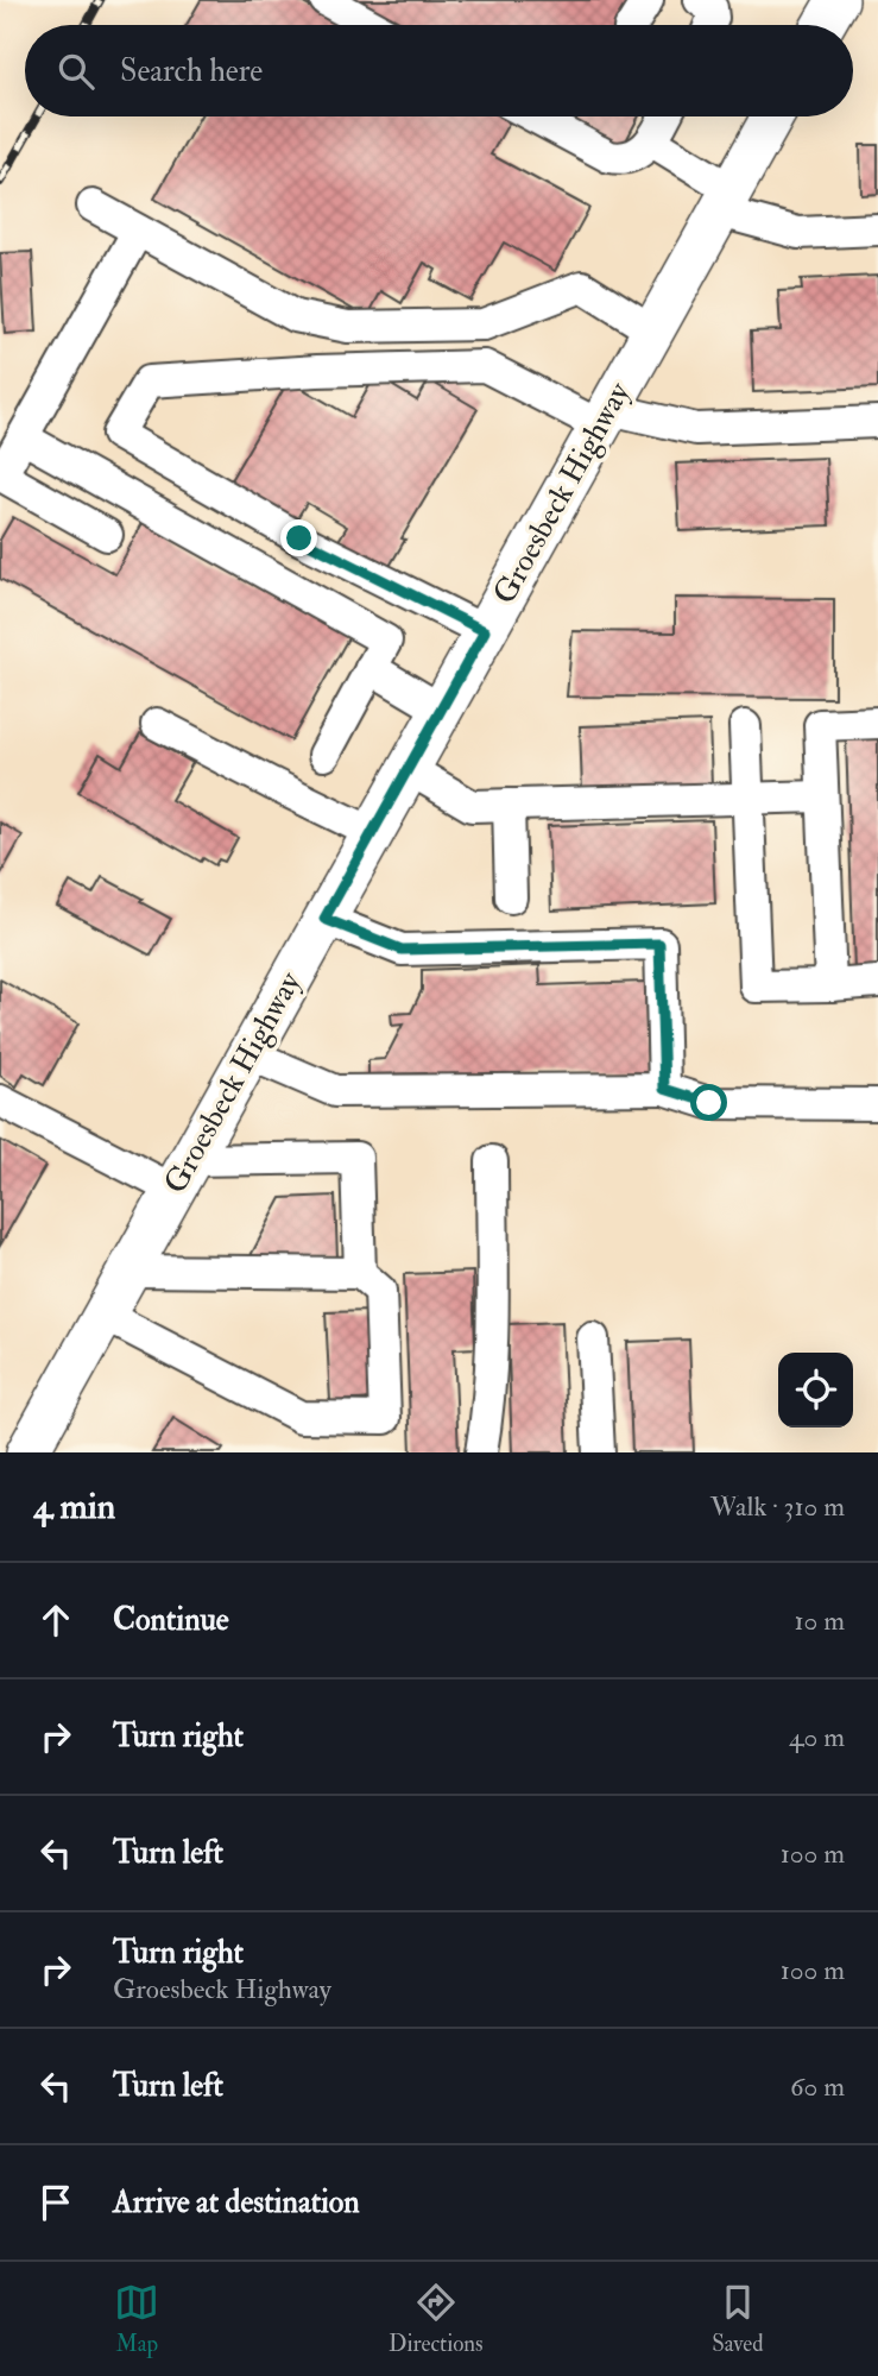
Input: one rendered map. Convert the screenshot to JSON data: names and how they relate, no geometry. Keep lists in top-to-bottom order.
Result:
{
  "streets": {
    "main road": ["Groesbeck Highway"]
  },
  "page": {
    "search": "Search here",
    "heading": ["4 min", "Walk · 310 m"],
    "list": [
      ["Continue", "10 m"],
      ["Turn right", "40 m"],
      ["Turn left", "100 m"],
      ["Turn right", "Groesbeck Highway", "100 m"],
      ["Turn left", "60 m"],
      "Arrive at destination"
    ],
    "nav": ["Map", "Directions", "Saved"]
  }
}
